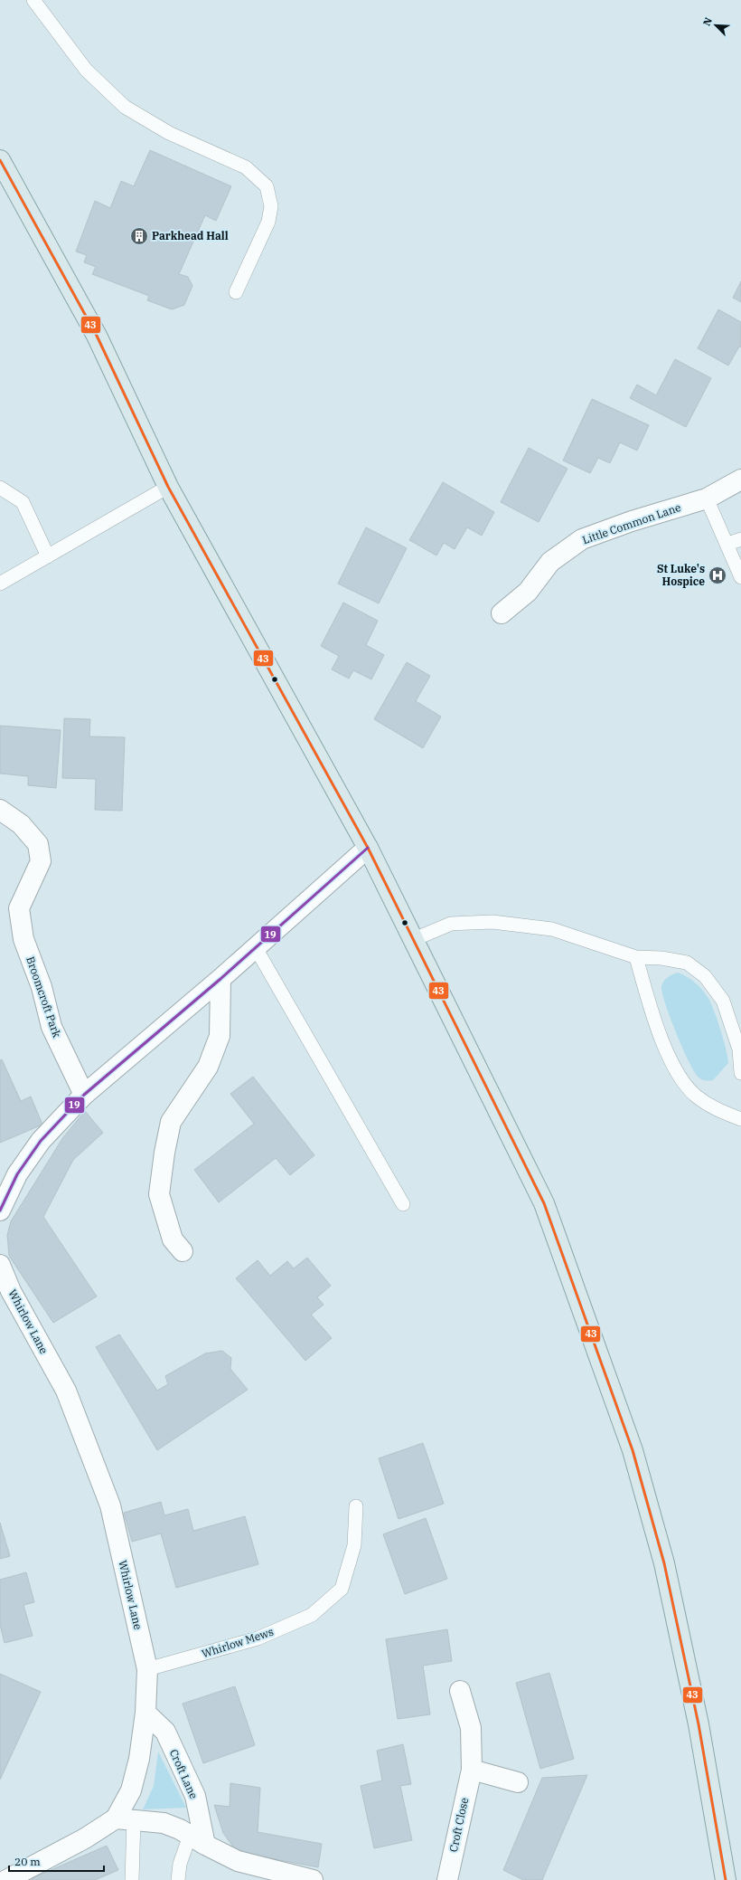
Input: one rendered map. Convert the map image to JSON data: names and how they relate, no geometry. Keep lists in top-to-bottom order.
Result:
{
  "streets": {
    "street": [
      "Little Common Lane",
      "Broomcroft Park",
      "Whirlow Lane",
      "Croft Lane",
      "Croft Close"
    ],
    "lane": ["Whirlow Mews"]
  },
  "crossings": [
    ["Whirlow Lane", "Whirlow Mews"],
    ["Whirlow Lane", "Croft Lane"]
  ],
  "places": {
    "building": ["Parkhead Hall"],
    "hospital": ["St Luke's Hospice"]
  },
  "lines": ["transit line 43", "transit line 19"],
  "scale_bar": "20 m",
  "north": "top left"
}
